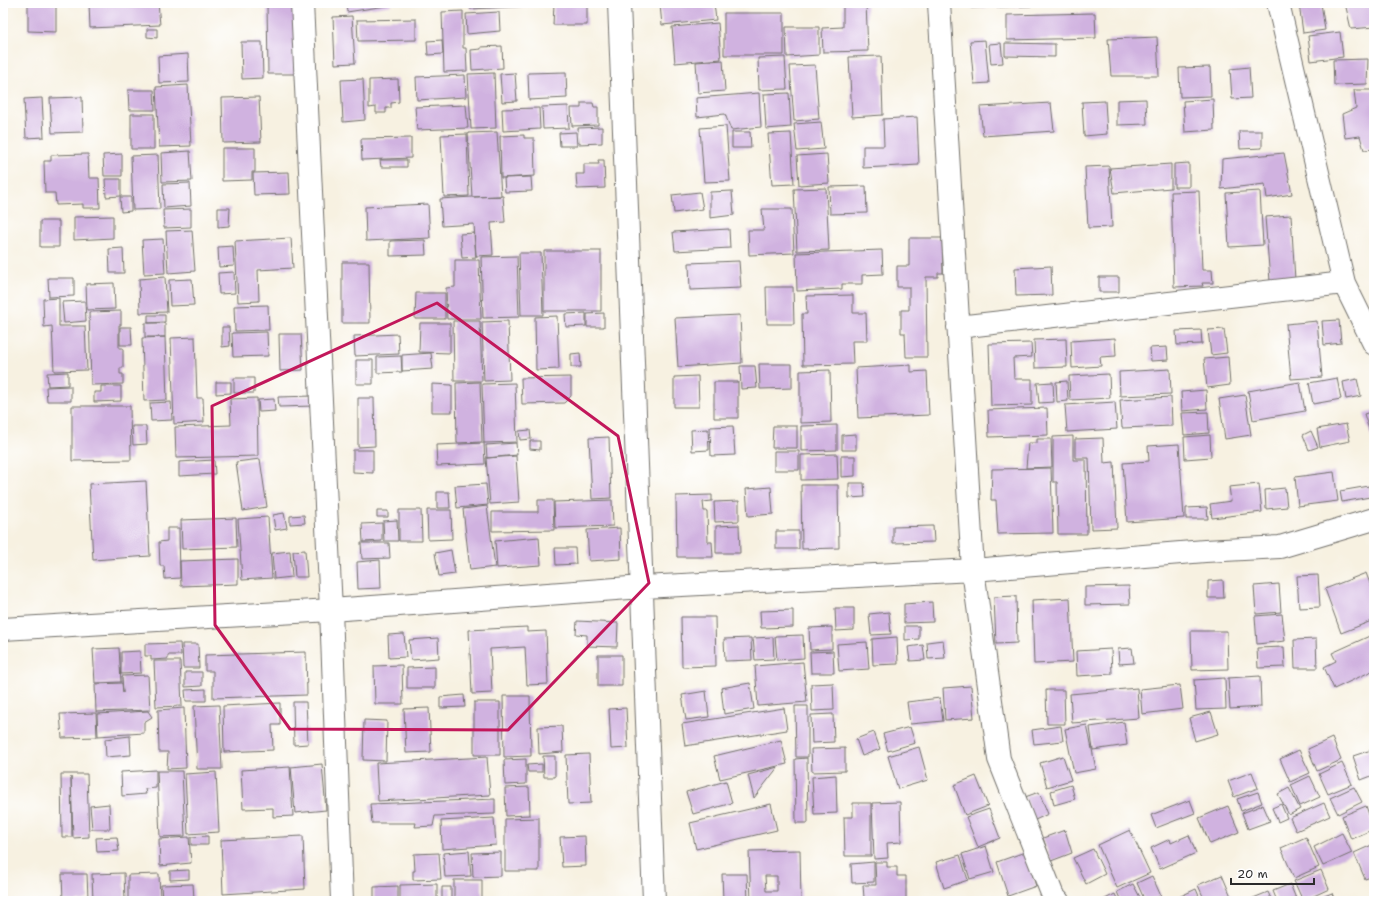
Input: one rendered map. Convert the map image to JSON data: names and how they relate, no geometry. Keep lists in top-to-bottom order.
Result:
{
  "scale_bar": "20 m"
}
